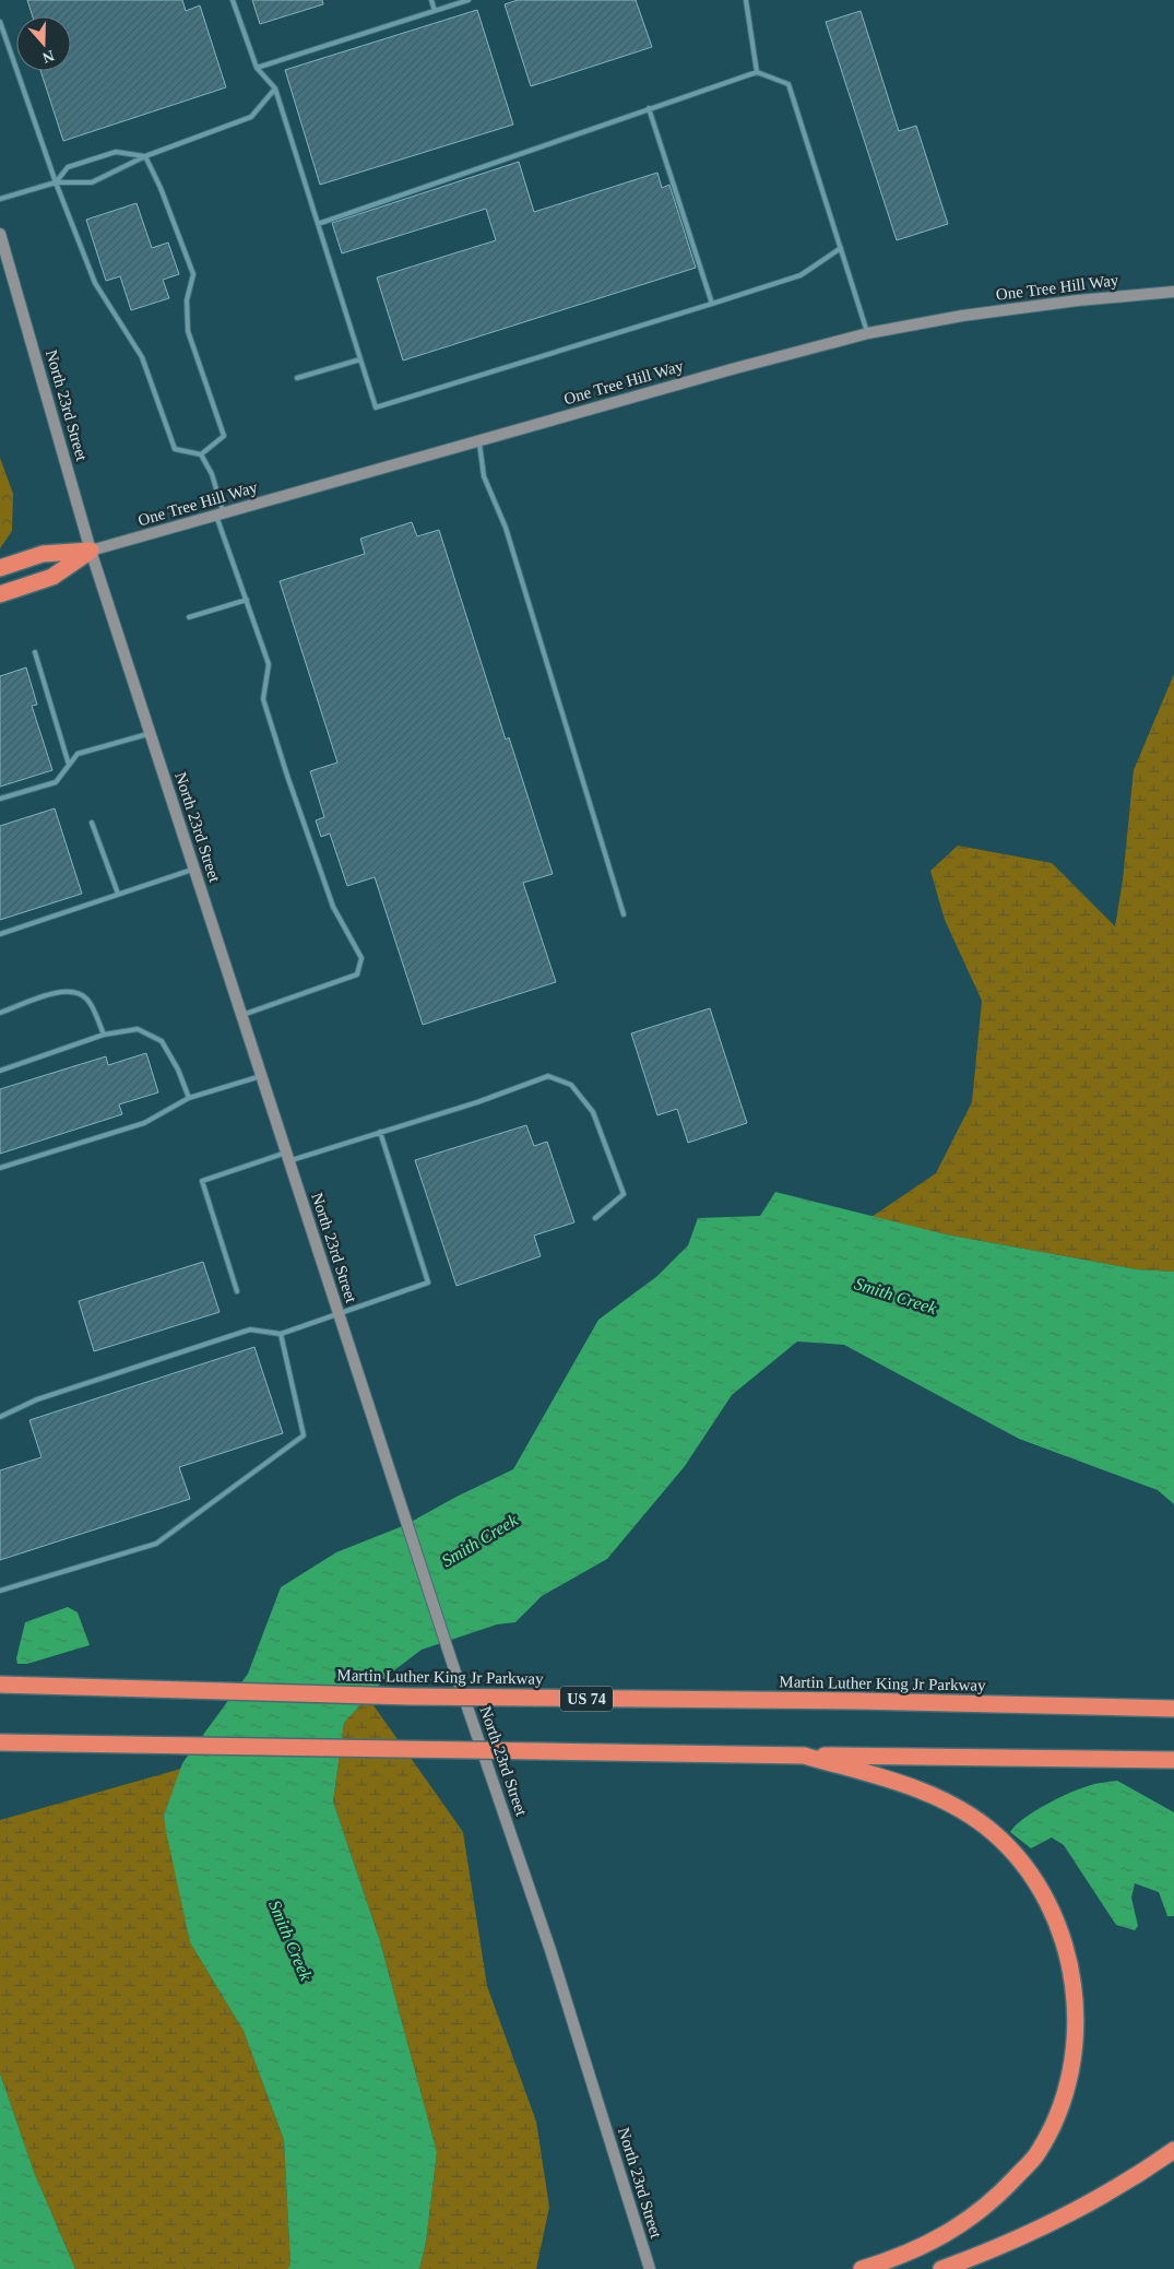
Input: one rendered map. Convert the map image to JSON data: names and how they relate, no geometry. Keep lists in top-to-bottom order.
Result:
{
  "streets": {
    "highway": ["Martin Luther King Jr Parkway", "US 74"],
    "main road": ["One Tree Hill Way", "North 23rd Street"]
  },
  "crossings": [
    ["One Tree Hill Way", "North 23rd Street"]
  ],
  "water": ["Smith Creek"],
  "north": "bottom"
}
